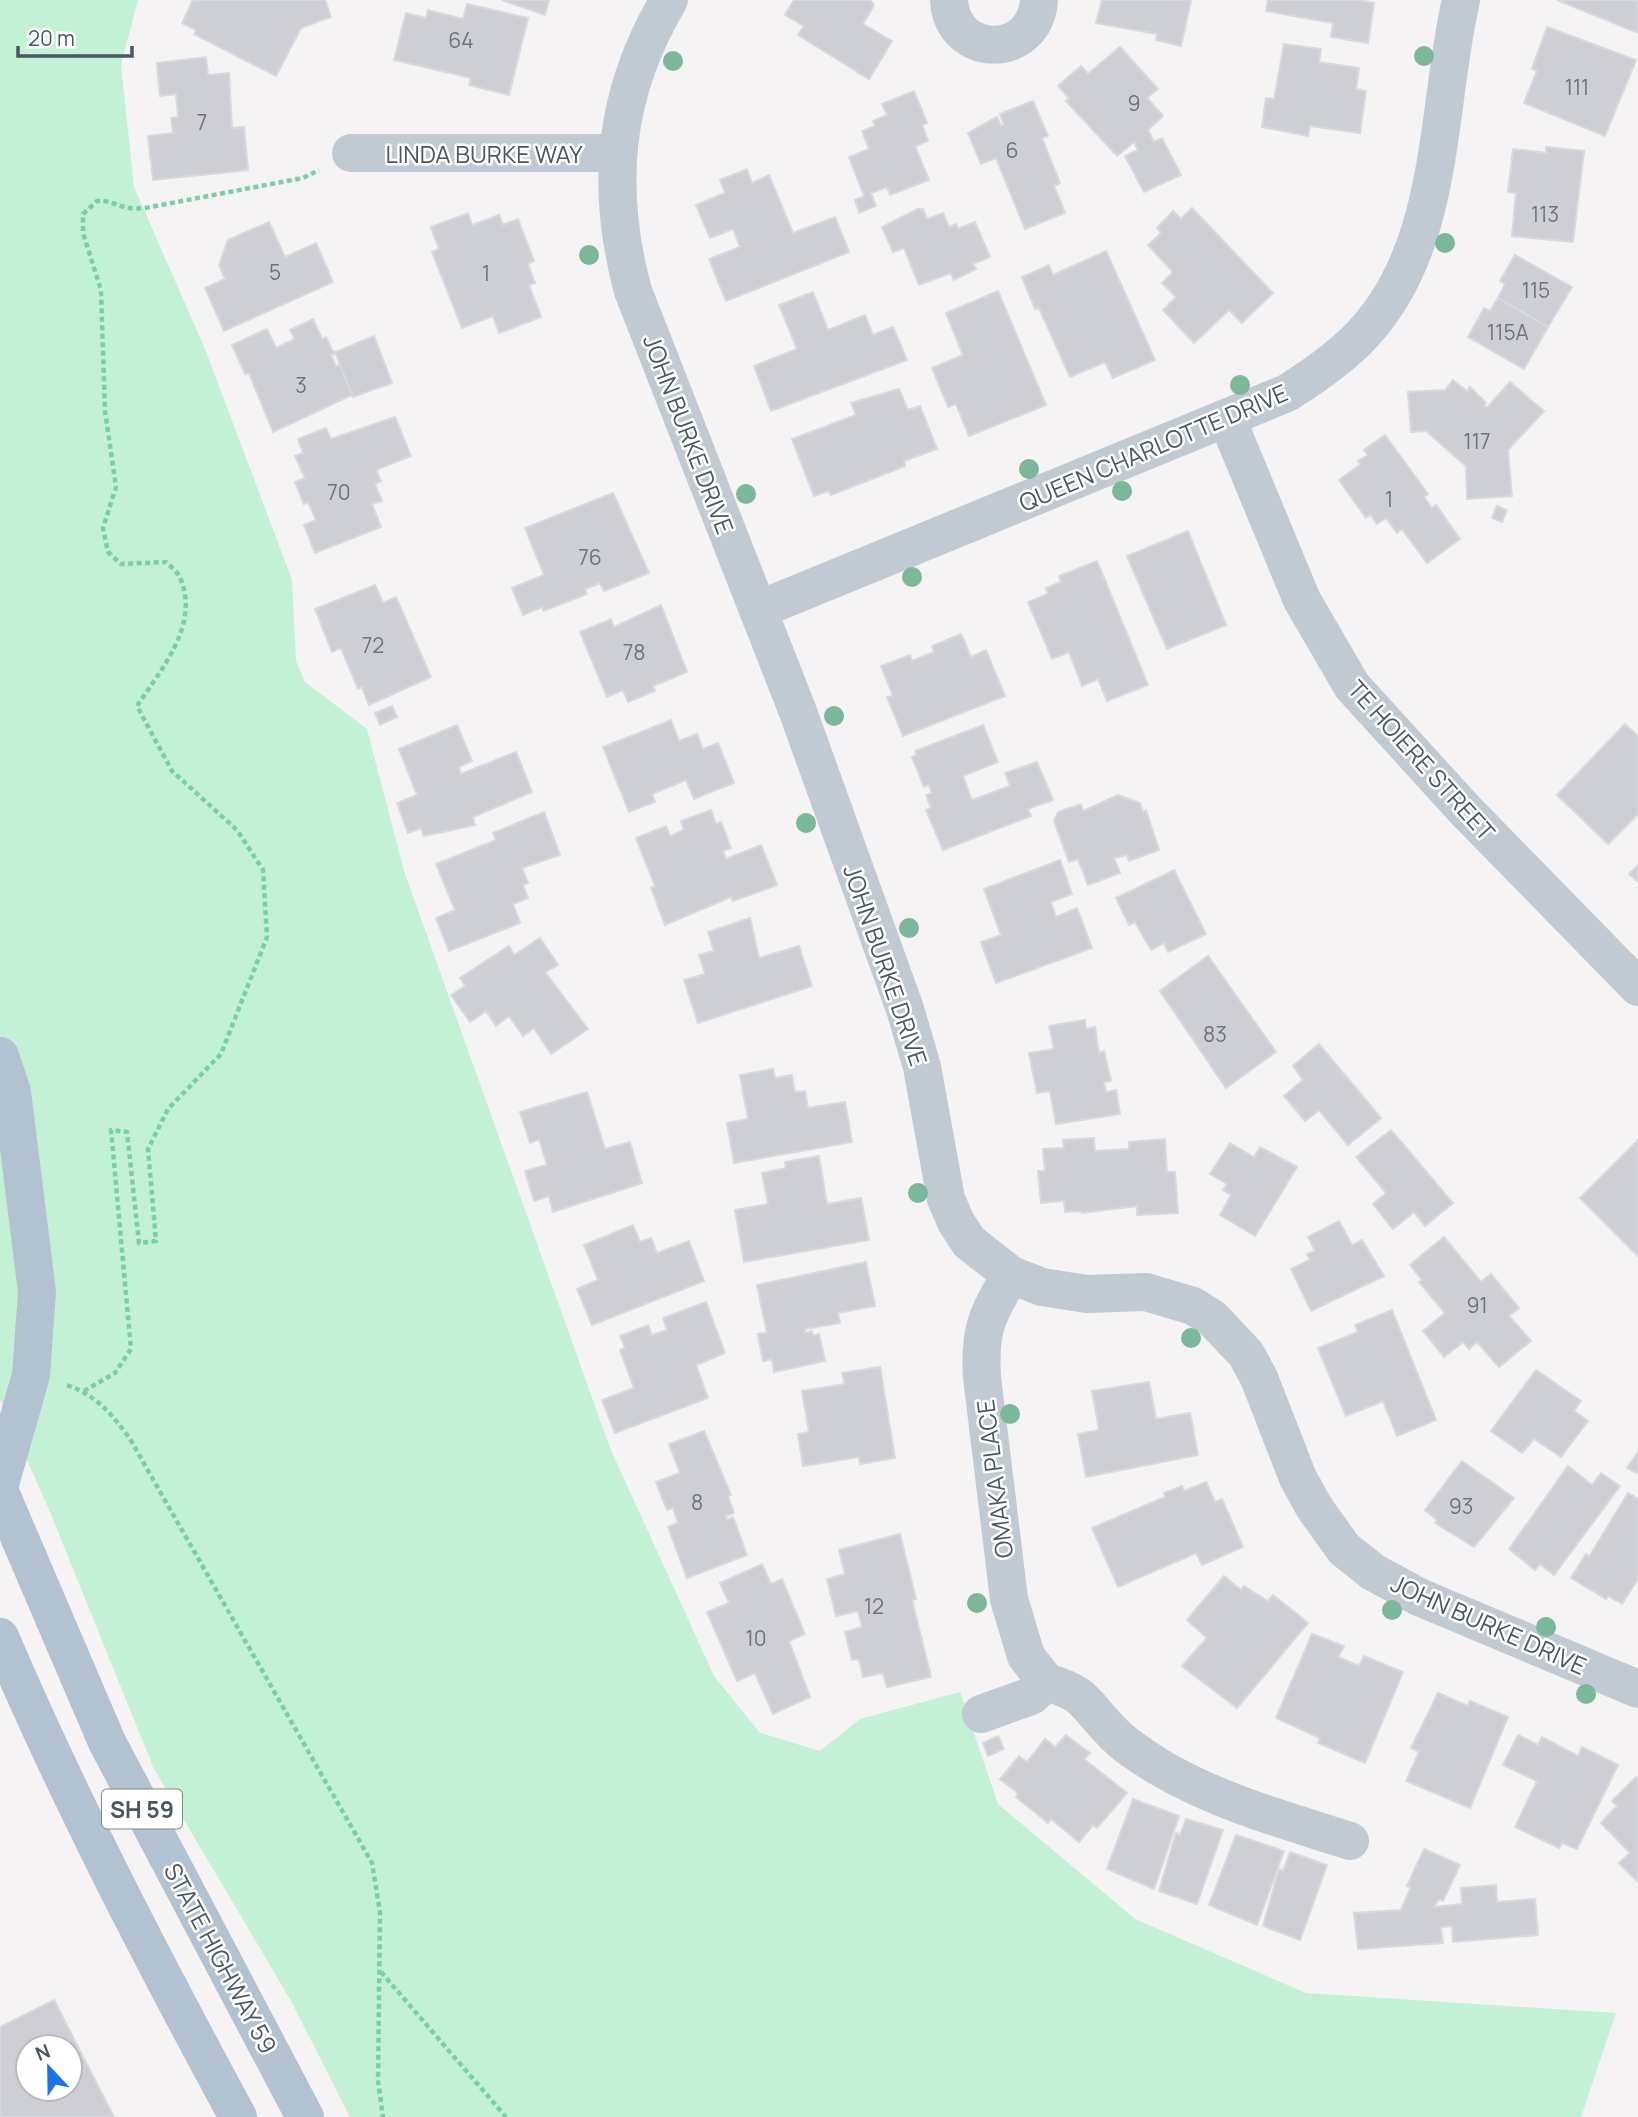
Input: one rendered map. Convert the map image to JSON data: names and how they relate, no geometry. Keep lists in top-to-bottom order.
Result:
{
  "streets": {
    "main road": ["SH 59", "STATE HIGHWAY 59"],
    "street": [
      "LINDA BURKE WAY",
      "JOHN BURKE DRIVE",
      "QUEEN CHARLOTTE DRIVE",
      "TE HOIERE STREET",
      "OMAKA PLACE"
    ]
  },
  "crossings": [
    ["LINDA BURKE WAY", "JOHN BURKE DRIVE"],
    ["JOHN BURKE DRIVE", "QUEEN CHARLOTTE DRIVE"],
    ["JOHN BURKE DRIVE", "OMAKA PLACE"],
    ["QUEEN CHARLOTTE DRIVE", "TE HOIERE STREET"]
  ],
  "house_numbers": [
    "64",
    "111",
    "9",
    "7",
    "6",
    "113",
    "5",
    "1",
    "115",
    "115A",
    "3",
    "117",
    "70",
    "1",
    "76",
    "72",
    "78",
    "83",
    "91",
    "8",
    "93",
    "12",
    "10"
  ],
  "scale_bar": "20 m",
  "north": "top"
}
